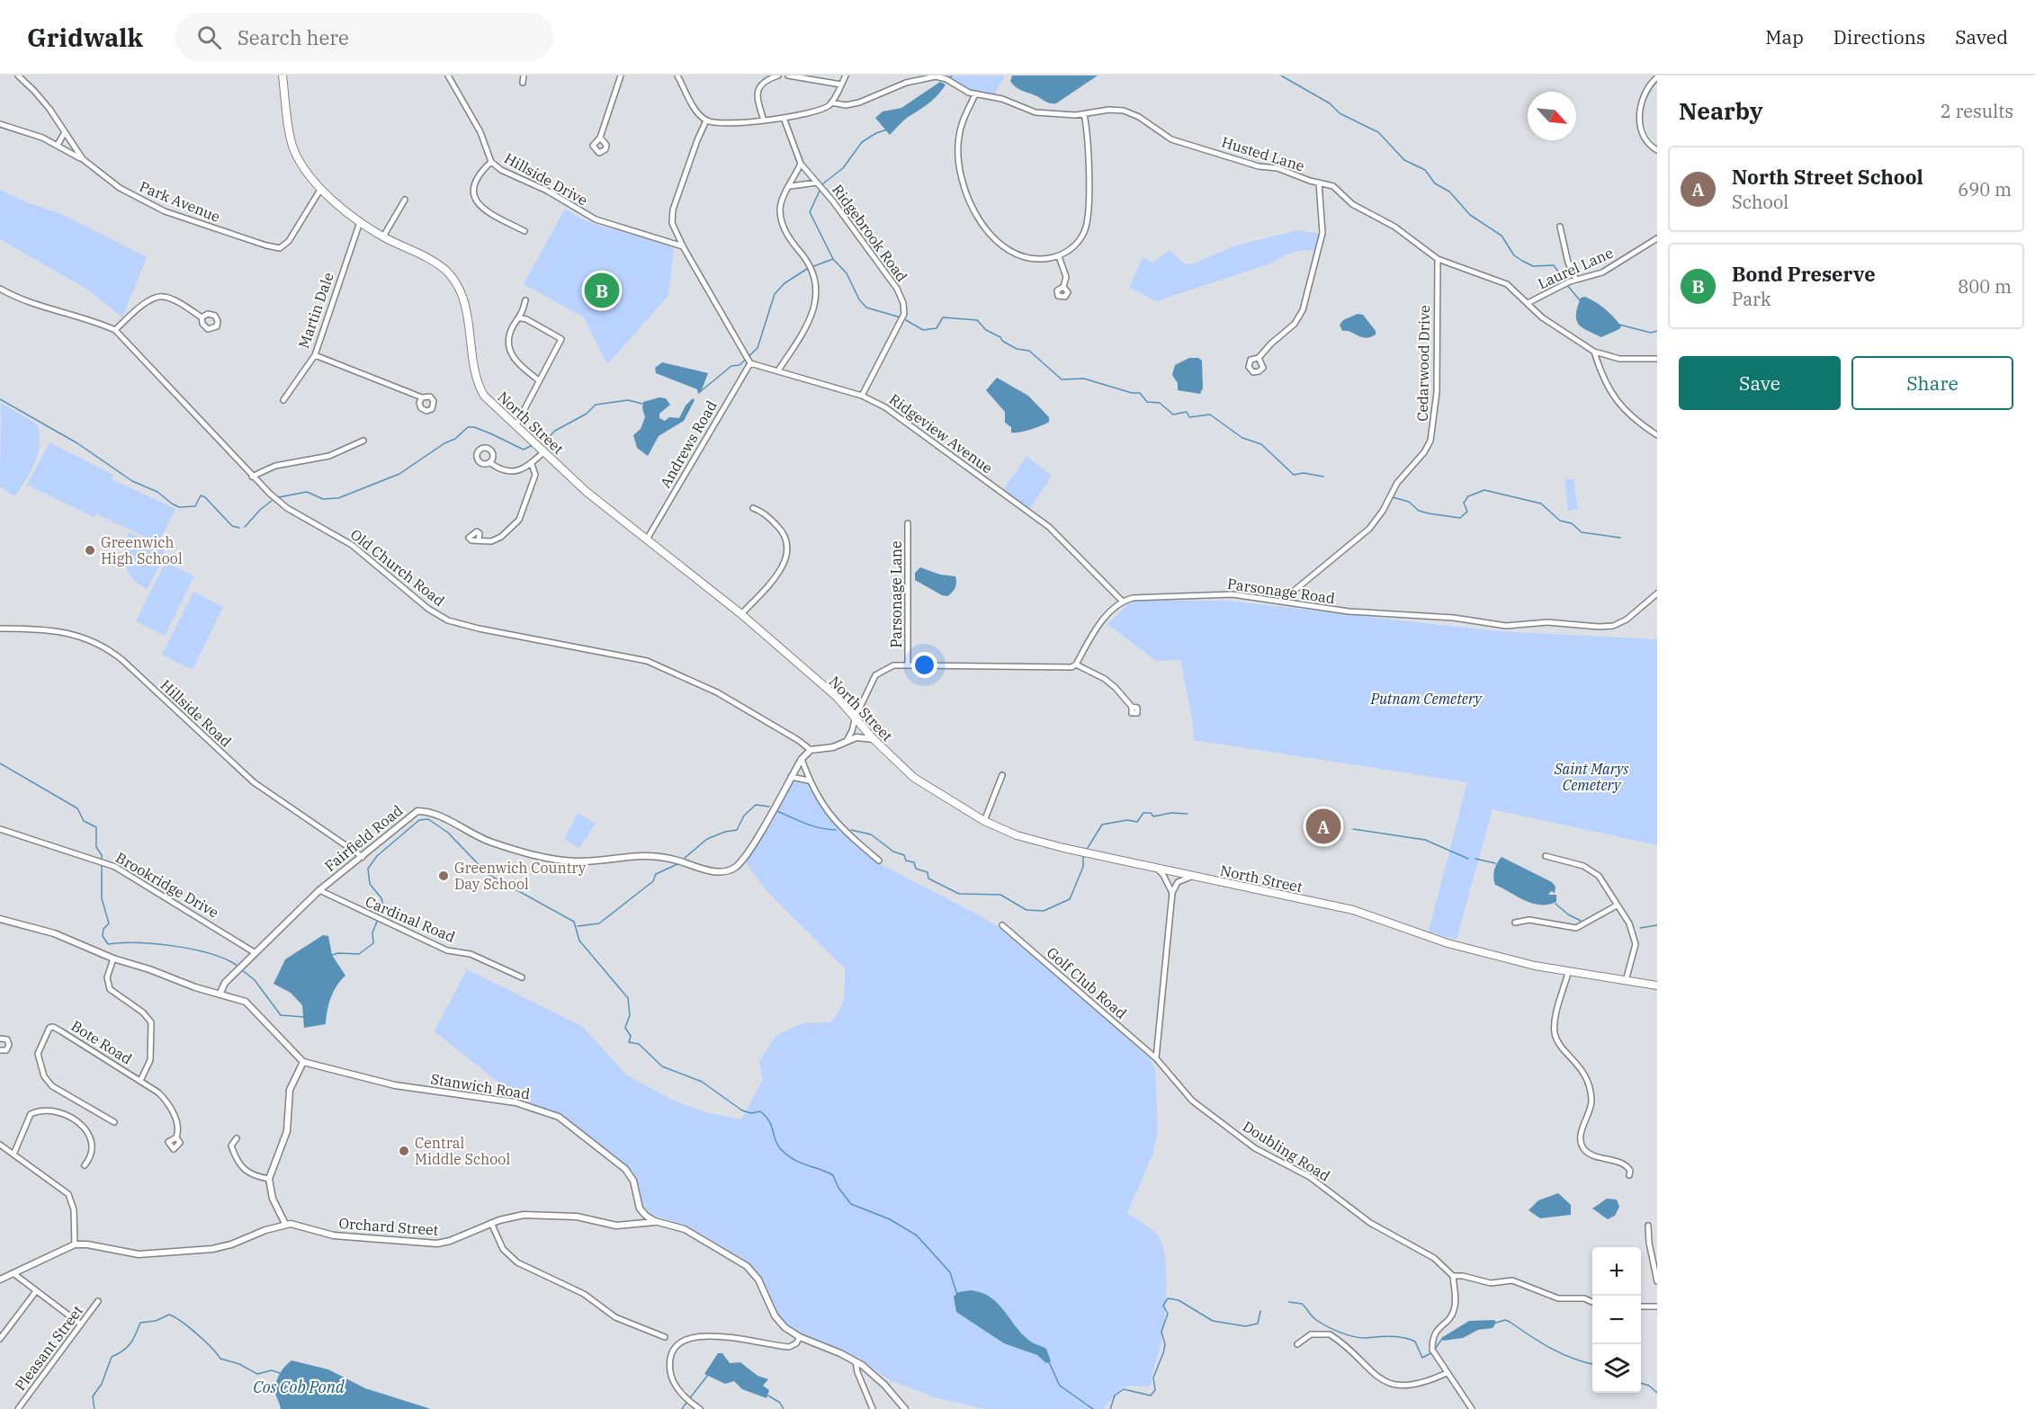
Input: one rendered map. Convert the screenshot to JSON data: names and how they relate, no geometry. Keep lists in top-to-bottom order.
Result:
{
  "streets": {
    "main road": ["North Street"],
    "street": [
      "Husted Lane",
      "Hillside Drive",
      "Park Avenue",
      "Ridgebrook Road",
      "Laurel Lane",
      "Martin Dale",
      "Cedarwood Drive",
      "Ridgeview Avenue",
      "Andrews Road",
      "Old Church Road",
      "Parsonage Road",
      "Parsonage Lane",
      "Hillside Road",
      "Fairfield Road",
      "Brookridge Drive",
      "Cardinal Road",
      "Golf Club Road",
      "Bote Road",
      "Stanwich Road",
      "Doubling Road",
      "Orchard Street",
      "Pleasant Street"
    ]
  },
  "crossings": [
    ["Husted Lane", "Laurel Lane"],
    ["Husted Lane", "Cedarwood Drive"],
    ["Park Avenue", "North Street"],
    ["Ridgebrook Road", "Ridgeview Avenue"],
    ["Martin Dale", "North Street"],
    ["Cedarwood Drive", "Parsonage Road"],
    ["North Street", "Andrews Road"],
    ["Ridgeview Avenue", "Andrews Road"],
    ["Ridgeview Avenue", "Parsonage Road"],
    ["Old Church Road", "Fairfield Road"],
    ["Hillside Road", "Fairfield Road"],
    ["Fairfield Road", "Brookridge Drive"],
    ["Fairfield Road", "Cardinal Road"],
    ["Golf Club Road", "Doubling Road"]
  ],
  "water": ["Cos Cob Pond"],
  "parks": ["Putnam Cemetery", "Saint Marys Cemetery"],
  "places": ["Greenwich High School", "Greenwich Country Day School", "Central Middle School"],
  "north": "bottom right",
  "page": {
    "header": "Gridwalk",
    "search": "Search here",
    "nav": ["Map", "Directions", "Saved"],
    "heading": ["Nearby", "2 results"],
    "list": [
      {
        "mark": "A",
        "name": "North Street School",
        "note": "School",
        "value": "690 m"
      },
      {
        "mark": "B",
        "name": "Bond Preserve",
        "note": "Park",
        "value": "800 m"
      }
    ],
    "pins": ["B", "A"],
    "buttons": ["Save", "Share"],
    "map_buttons": ["+", "−"]
  }
}
